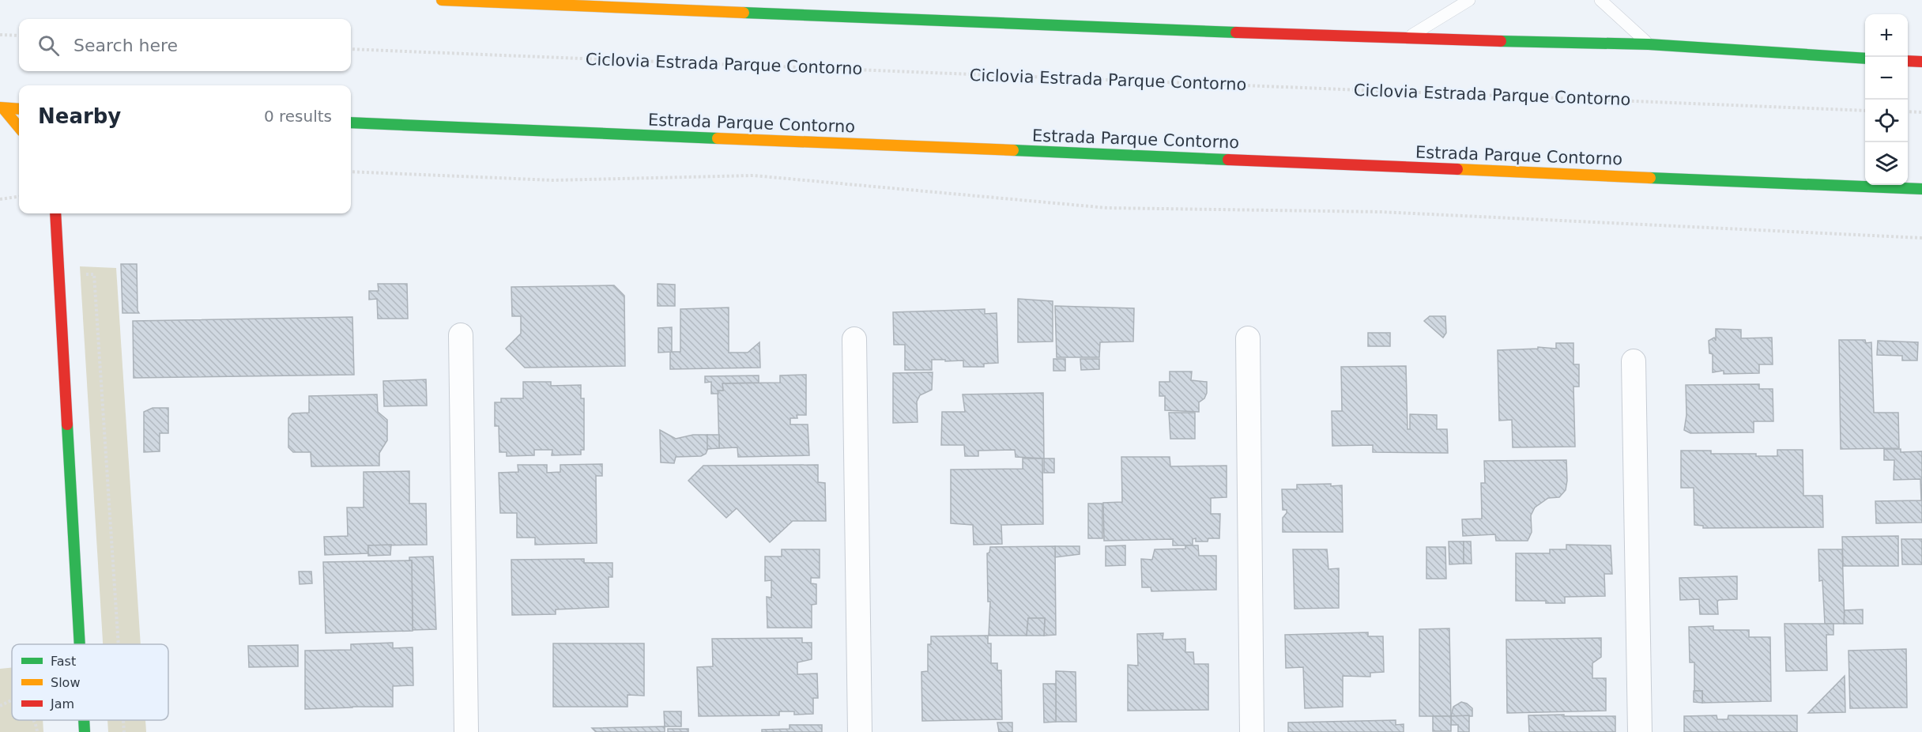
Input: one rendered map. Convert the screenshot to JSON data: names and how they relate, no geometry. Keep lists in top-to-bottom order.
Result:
{
  "streets": {
    "main road": ["Estrada Parque Contorno"],
    "path": ["Ciclovia Estrada Parque Contorno"]
  },
  "legend": ["Fast", "Slow", "Jam"],
  "page": {
    "map_buttons": ["+", "−"],
    "search": "Search here",
    "heading": ["Nearby", "0 results"]
  }
}
